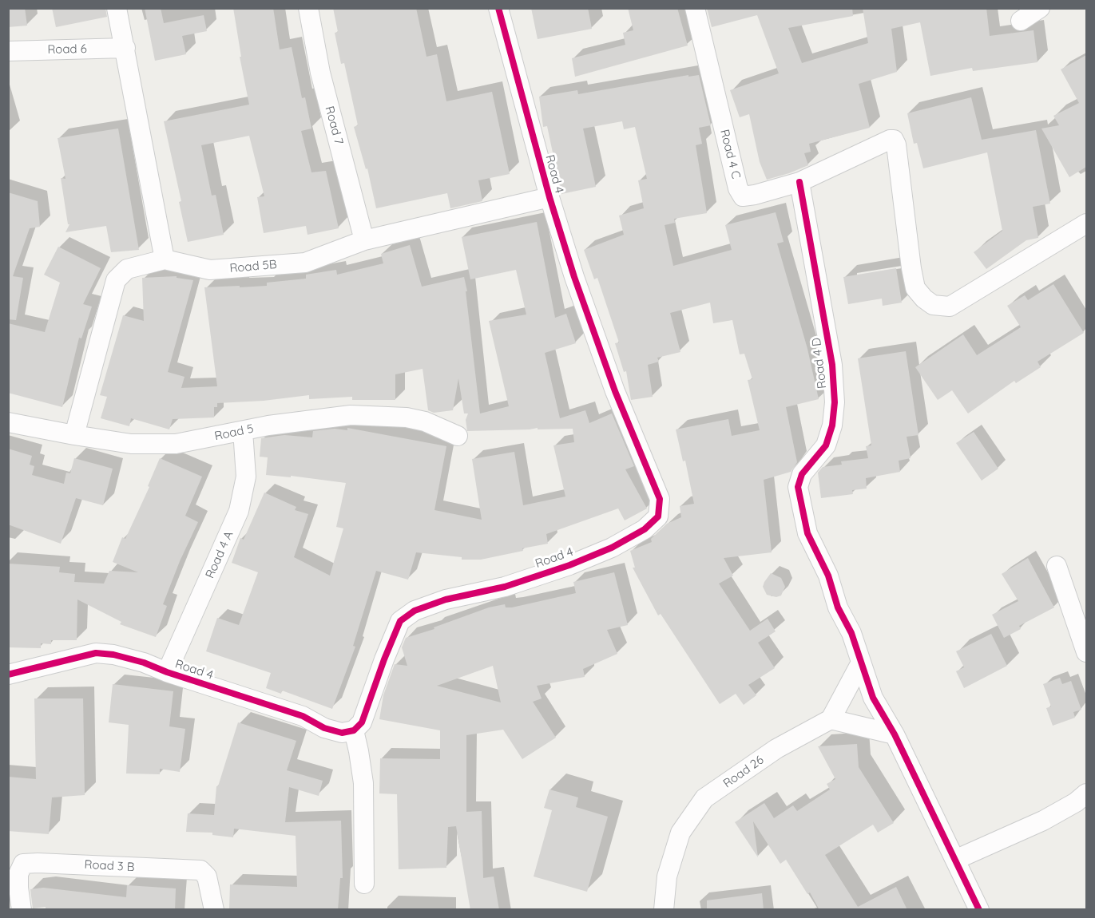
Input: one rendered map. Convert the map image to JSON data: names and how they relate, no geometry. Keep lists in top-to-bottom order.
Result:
{
  "streets": {
    "street": [
      "Road 6",
      "Road 7",
      "Road 4 C",
      "Road 4",
      "Road 5B",
      "Road 4 D",
      "Road 5",
      "Road 4 A",
      "Road 26",
      "Road 3 B"
    ]
  },
  "crossings": [
    ["Road 7", "Road 5B"],
    ["Road 4 C", "Road 4 D"],
    ["Road 4", "Road 5B"],
    ["Road 4", "Road 4 A"],
    ["Road 5B", "Road 5"],
    ["Road 5", "Road 4 A"]
  ]
}
